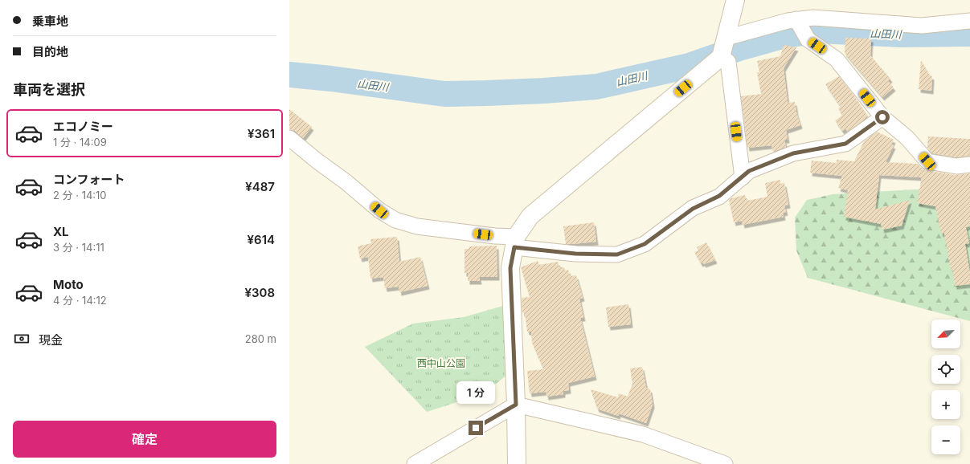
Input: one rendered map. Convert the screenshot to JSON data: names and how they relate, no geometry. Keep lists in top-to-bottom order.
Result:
{
  "water": ["山田川"],
  "parks": ["西中山公園"],
  "north": "bottom left",
  "page": {
    "banner": ["乗車地", "目的地"],
    "heading": "車両を選択",
    "list": [
      {
        "name": "エコノミー",
        "note": "1 分 · 14:09",
        "value": "¥361"
      },
      {
        "name": "コンフォート",
        "note": "2 分 · 14:10",
        "value": "¥487"
      },
      {
        "name": "XL",
        "note": "3 分 · 14:11",
        "value": "¥614"
      },
      {
        "name": "Moto",
        "note": "4 分 · 14:12",
        "value": "¥308"
      }
    ],
    "map_buttons": ["+", "−"],
    "pay": ["現金", "280 m"],
    "bubble": "1 分",
    "buttons": "確定"
  }
}
